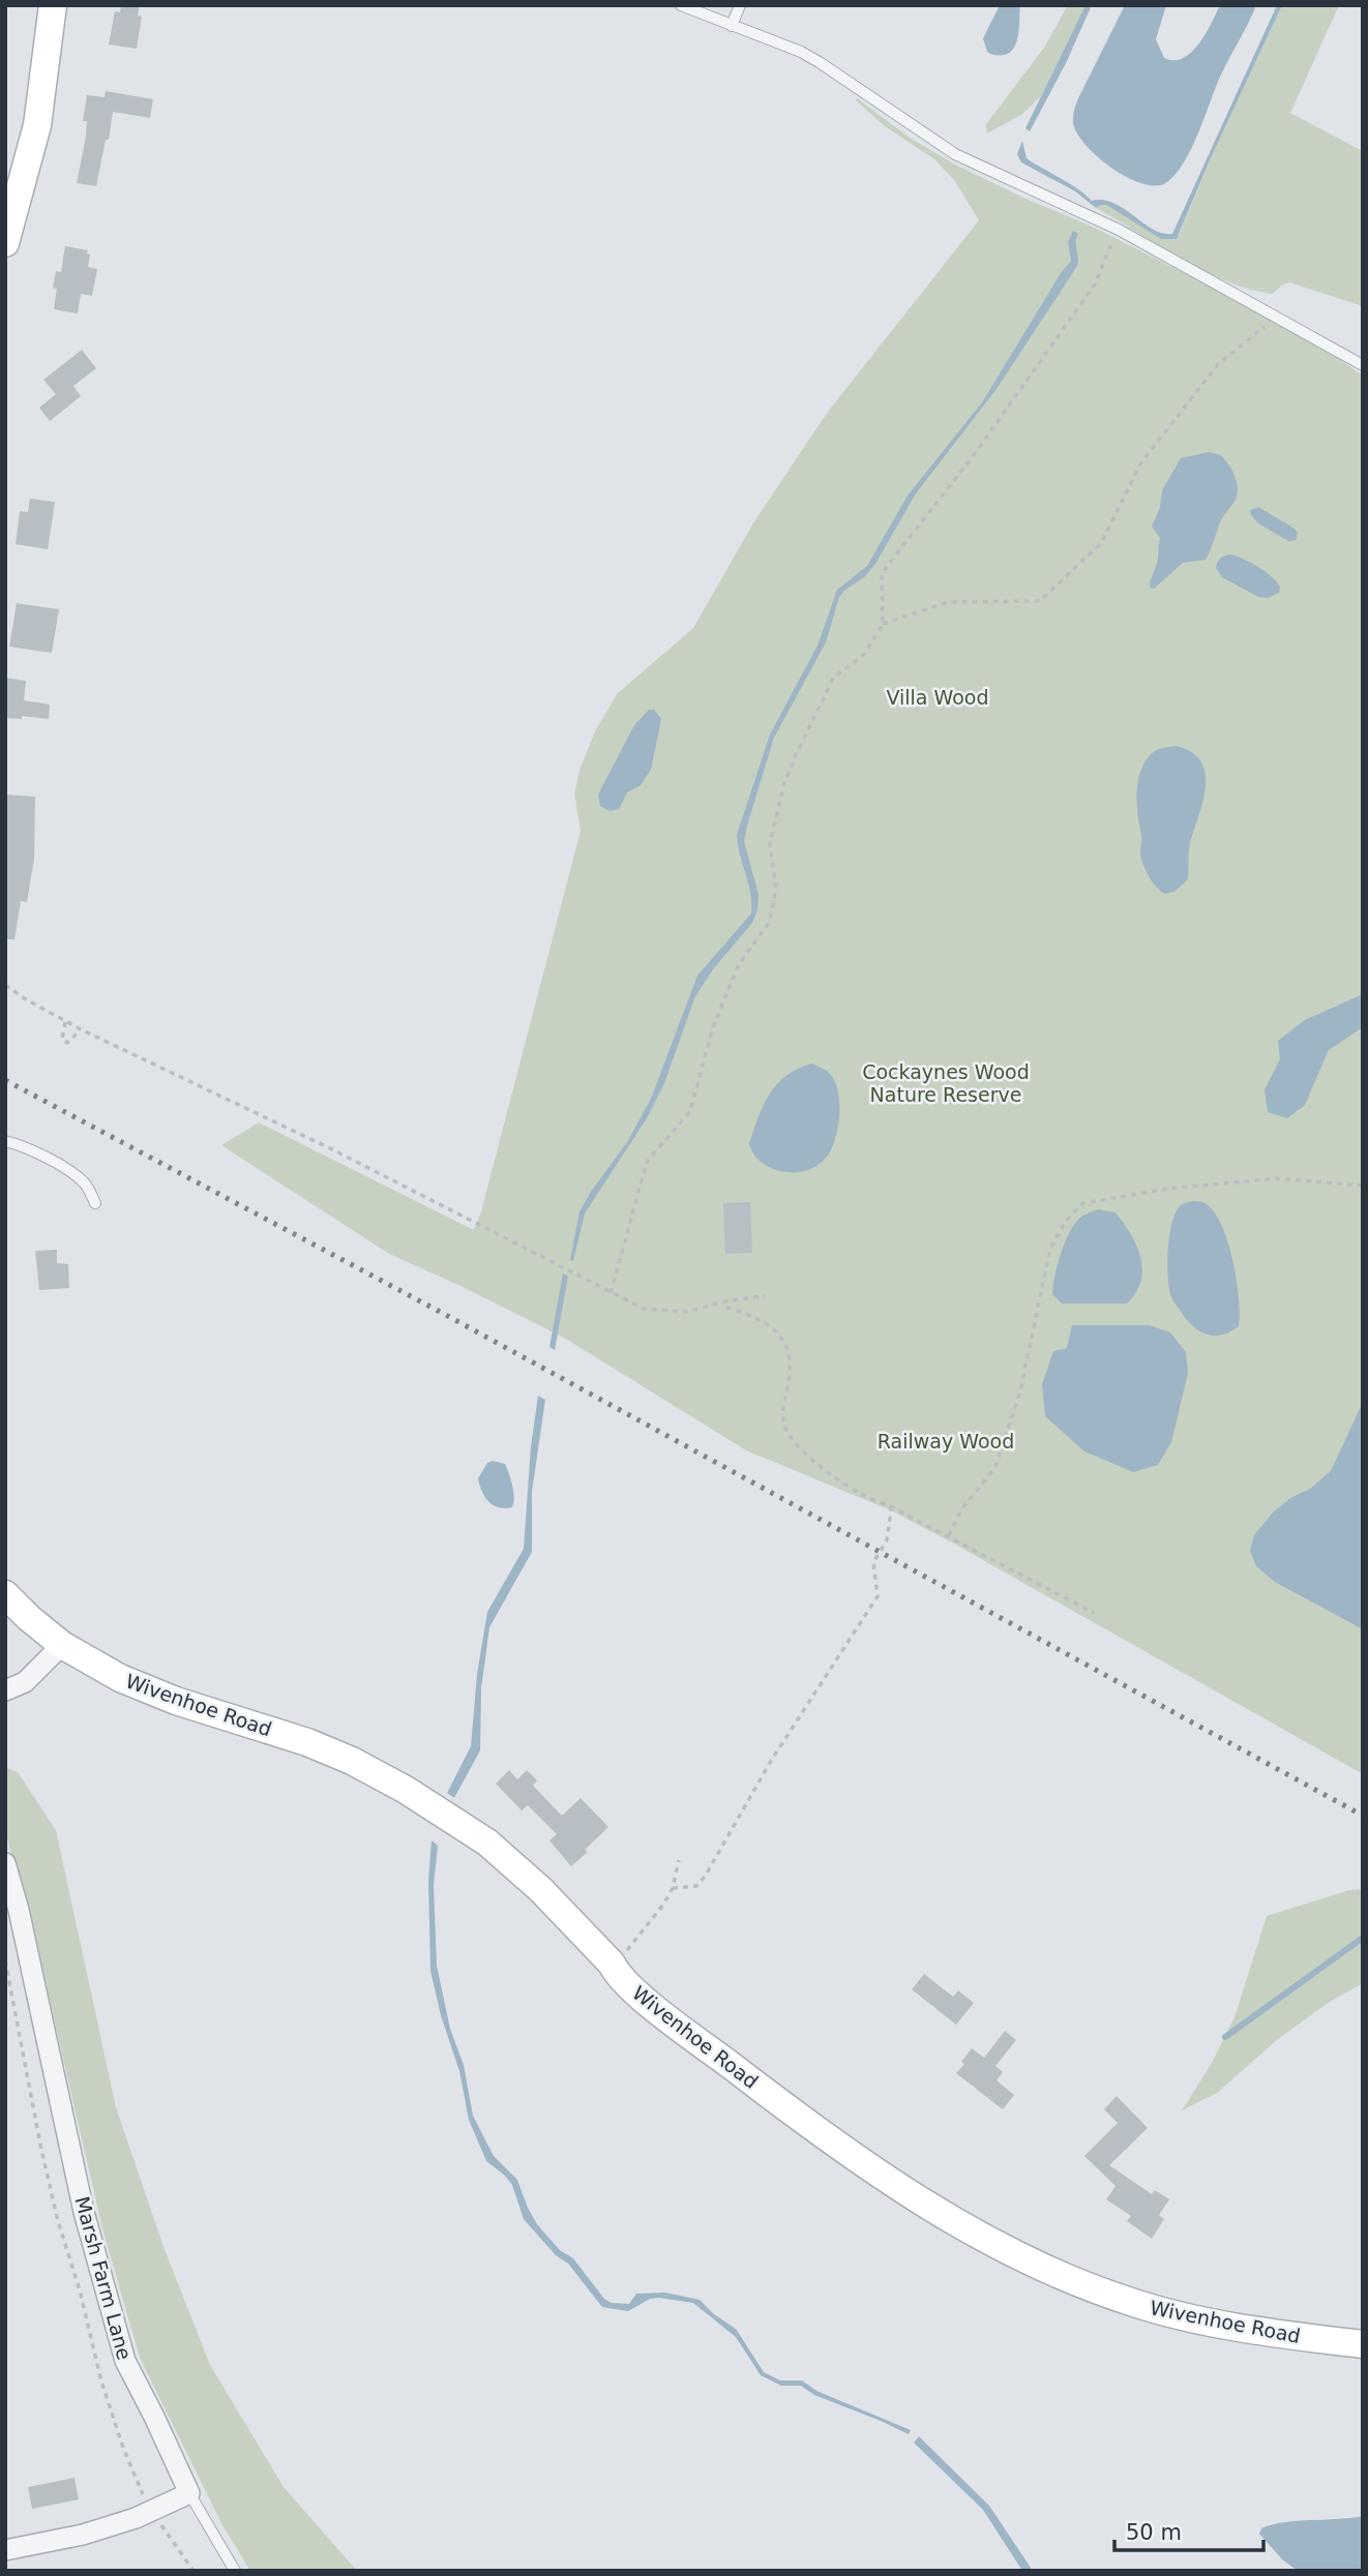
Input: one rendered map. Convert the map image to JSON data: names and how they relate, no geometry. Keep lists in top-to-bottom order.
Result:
{
  "streets": {
    "street": ["Wivenhoe Road", "Marsh Farm Lane"]
  },
  "parks": ["Villa Wood", "Cockaynes Wood Nature Reserve", "Railway Wood"],
  "scale_bar": "50 m"
}
